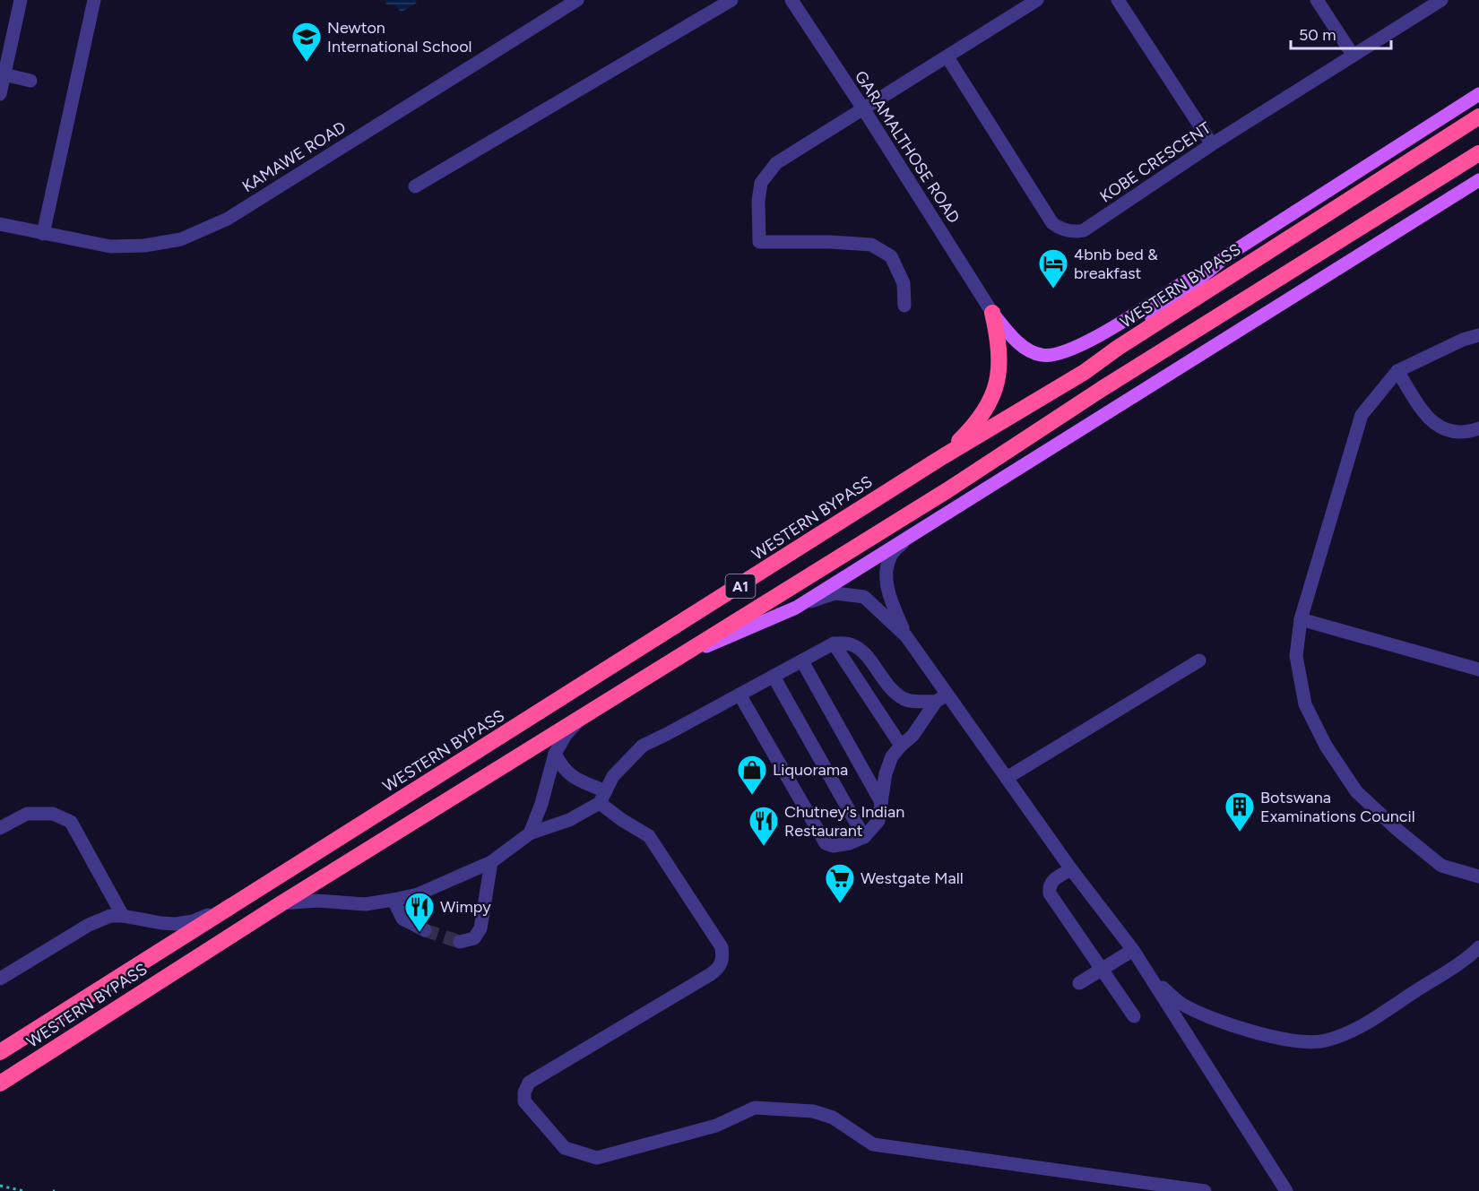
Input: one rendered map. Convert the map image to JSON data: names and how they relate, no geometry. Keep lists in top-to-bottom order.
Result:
{
  "streets": {
    "highway": ["WESTERN BYPASS", "A1"],
    "street": ["GARAMALTHOSE ROAD", "KAMAWE ROAD", "KOBE CRESCENT"]
  },
  "places": {
    "school or university": ["Newton International School"],
    "hotel": ["4bnb bed & breakfast"],
    "shop": ["Liquorama"],
    "building": ["Botswana Examinations Council"],
    "restaurant": ["Chutney's Indian Restaurant", "Wimpy"],
    "supermarket": ["Westgate Mall"]
  },
  "scale_bar": "50 m"
}
